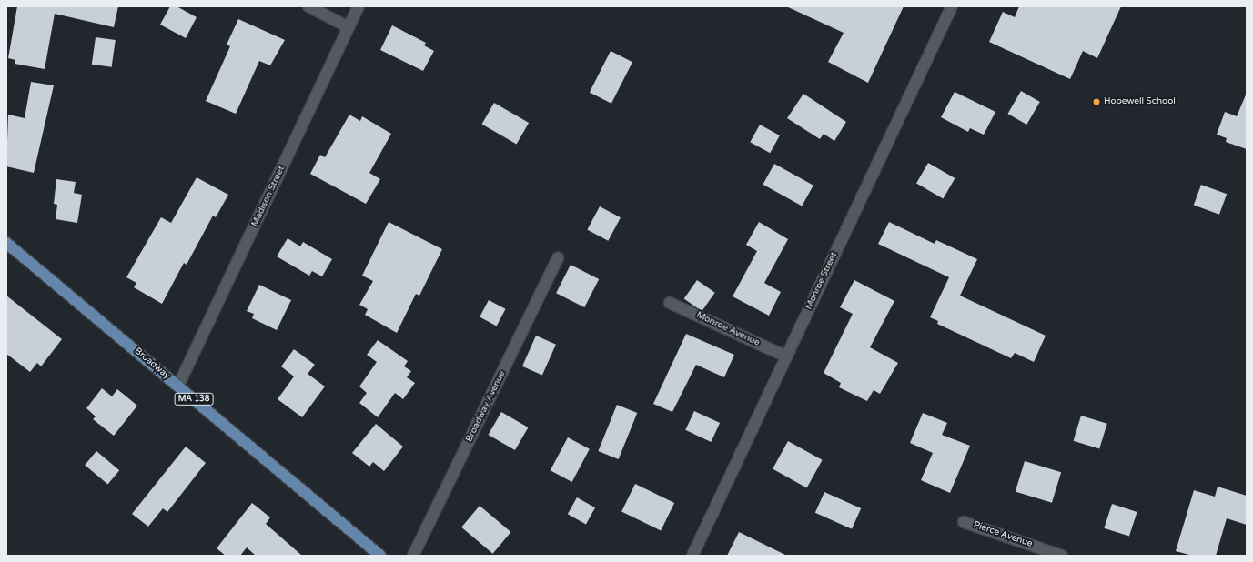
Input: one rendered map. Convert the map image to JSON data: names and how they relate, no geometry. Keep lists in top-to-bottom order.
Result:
{
  "streets": {
    "main road": ["Broadway", "MA 138"],
    "street": [
      "Madison Street",
      "Monroe Street",
      "Monroe Avenue",
      "Broadway Avenue",
      "Pierce Avenue"
    ]
  },
  "crossings": [
    ["Madison Street", "Broadway"],
    ["Monroe Street", "Monroe Avenue"]
  ],
  "places": ["Hopewell School"]
}
